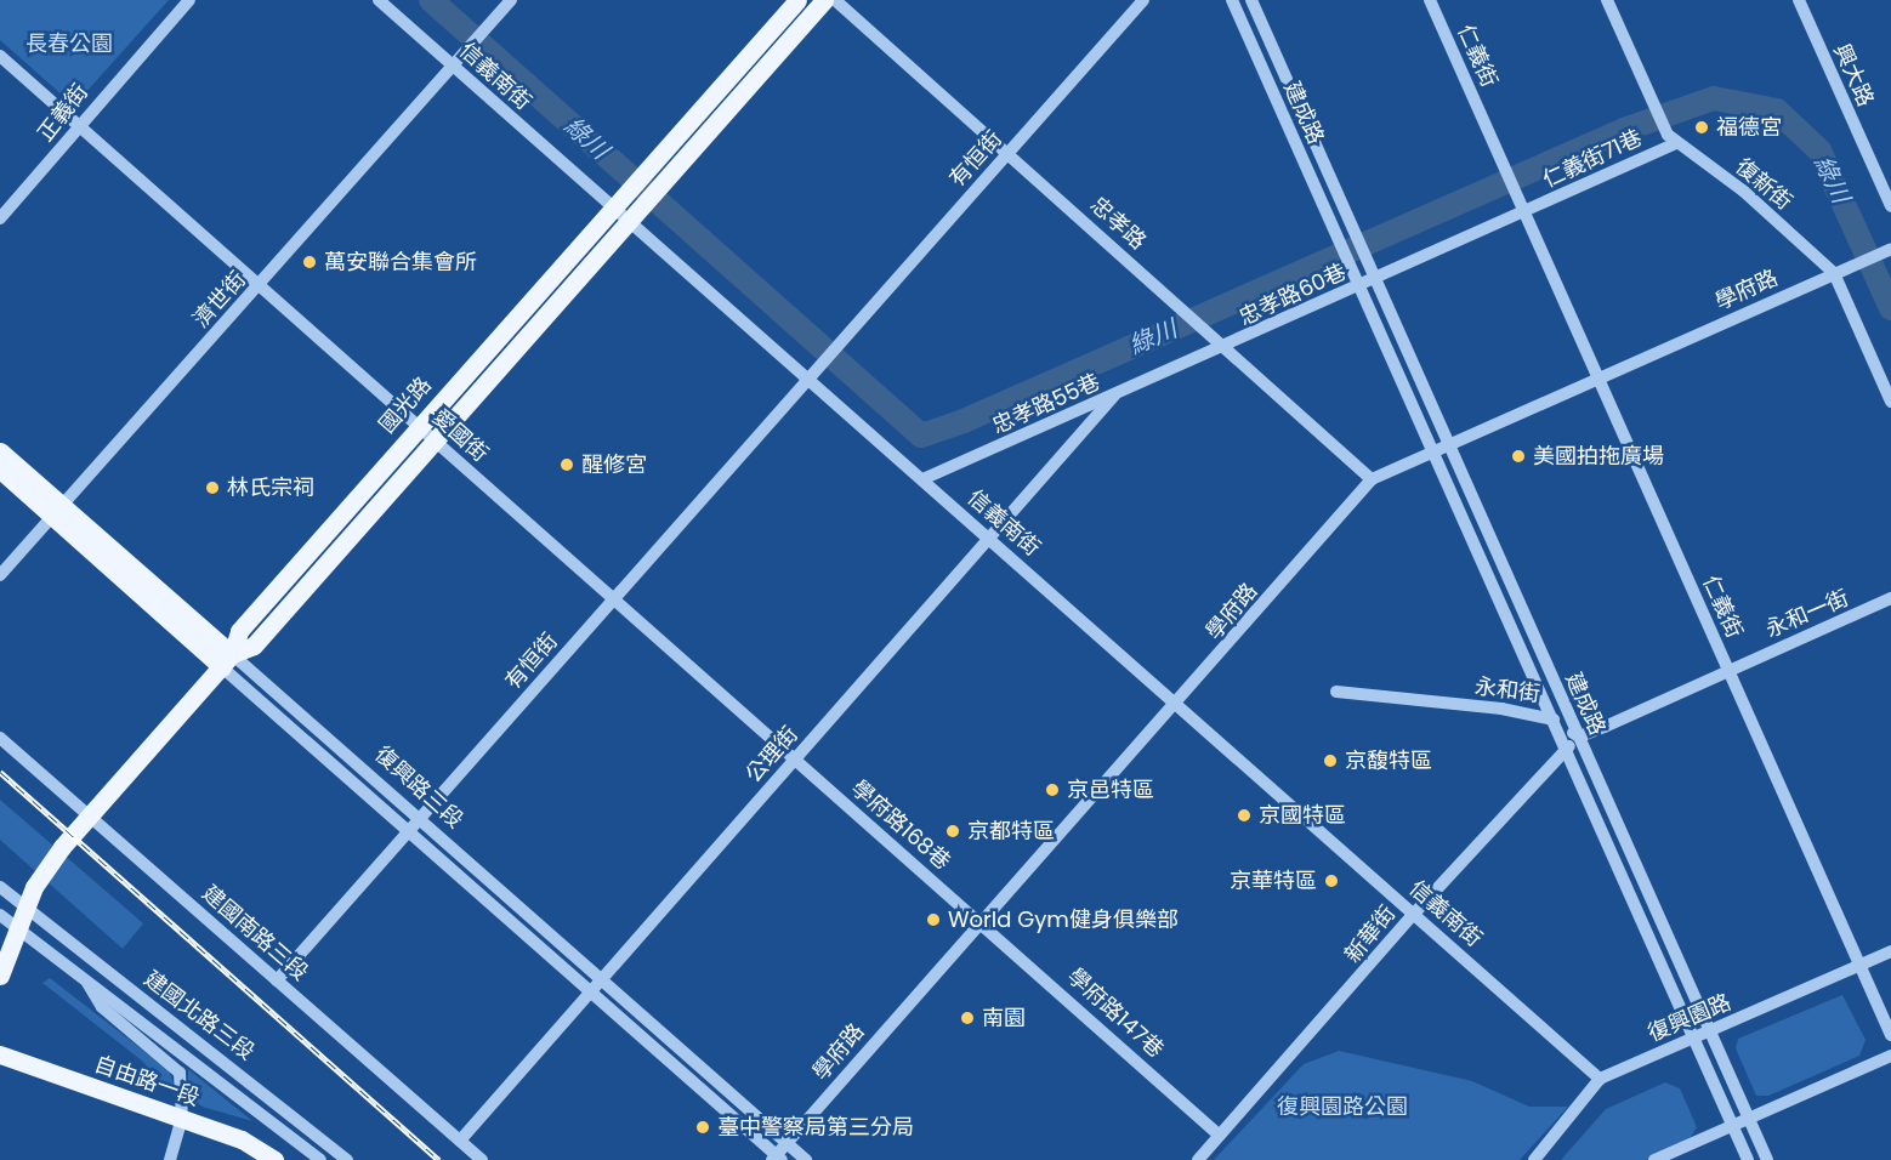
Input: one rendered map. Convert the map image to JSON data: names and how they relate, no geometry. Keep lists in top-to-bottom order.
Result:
{
  "streets": {
    "main road": ["國光路", "復興路三段", "自由路一段"],
    "street": [
      "仁義街",
      "興大路",
      "信義南街",
      "正義街",
      "建成路",
      "有恒街",
      "仁義街71巷",
      "復新街",
      "忠孝路",
      "學府路",
      "忠孝路60巷",
      "濟世街",
      "忠孝路55巷",
      "愛國街",
      "永和一街",
      "永和街",
      "公理街",
      "學府路168巷",
      "建國南路三段",
      "新華街",
      "學府路147巷",
      "建國北路三段",
      "復興園路"
    ]
  },
  "crossings": [
    ["仁義街", "仁義街71巷"],
    ["仁義街", "學府路"],
    ["仁義街", "永和一街"],
    ["仁義街", "復興園路"],
    ["信義南街", "有恒街"],
    ["信義南街", "學府路"],
    ["信義南街", "濟世街"],
    ["信義南街", "忠孝路55巷"],
    ["信義南街", "國光路"],
    ["信義南街", "公理街"],
    ["信義南街", "新華街"],
    ["信義南街", "復興園路"],
    ["正義街", "愛國街"],
    ["建成路", "仁義街71巷"],
    ["建成路", "學府路"],
    ["建成路", "忠孝路60巷"],
    ["建成路", "永和一街"],
    ["建成路", "永和街"],
    ["建成路", "新華街"],
    ["建成路", "復興園路"],
    ["有恒街", "忠孝路"],
    ["有恒街", "愛國街"],
    ["有恒街", "復興路三段"],
    ["有恒街", "建國南路三段"],
    ["仁義街71巷", "復新街"],
    ["仁義街71巷", "忠孝路60巷"],
    ["復新街", "學府路"],
    ["忠孝路", "學府路"],
    ["忠孝路", "忠孝路60巷"],
    ["忠孝路", "忠孝路55巷"],
    ["學府路", "復興路三段"],
    ["學府路", "學府路168巷"],
    ["學府路", "學府路147巷"],
    ["忠孝路60巷", "忠孝路55巷"],
    ["濟世街", "愛國街"],
    ["濟世街", "復興路三段"],
    ["忠孝路55巷", "公理街"],
    ["國光路", "愛國街"],
    ["國光路", "復興路三段"],
    ["國光路", "建國南路三段"],
    ["國光路", "建國北路三段"],
    ["愛國街", "公理街"],
    ["愛國街", "學府路168巷"],
    ["永和一街", "永和街"],
    ["永和一街", "新華街"],
    ["永和街", "新華街"],
    ["公理街", "復興路三段"],
    ["公理街", "學府路168巷"],
    ["公理街", "建國南路三段"],
    ["學府路168巷", "學府路147巷"],
    ["新華街", "學府路147巷"]
  ],
  "water": ["綠川"],
  "parks": ["長春公園", "復興園路公園"],
  "places": [
    "福德宮",
    "萬安聯合集會所",
    "美國拍拖廣場",
    "醒修宮",
    "林氏宗祠",
    "京馥特區",
    "京邑特區",
    "京國特區",
    "京都特區",
    "京華特區",
    "World Gym健身俱樂部",
    "南園",
    "臺中警察局第三分局"
  ]
}
